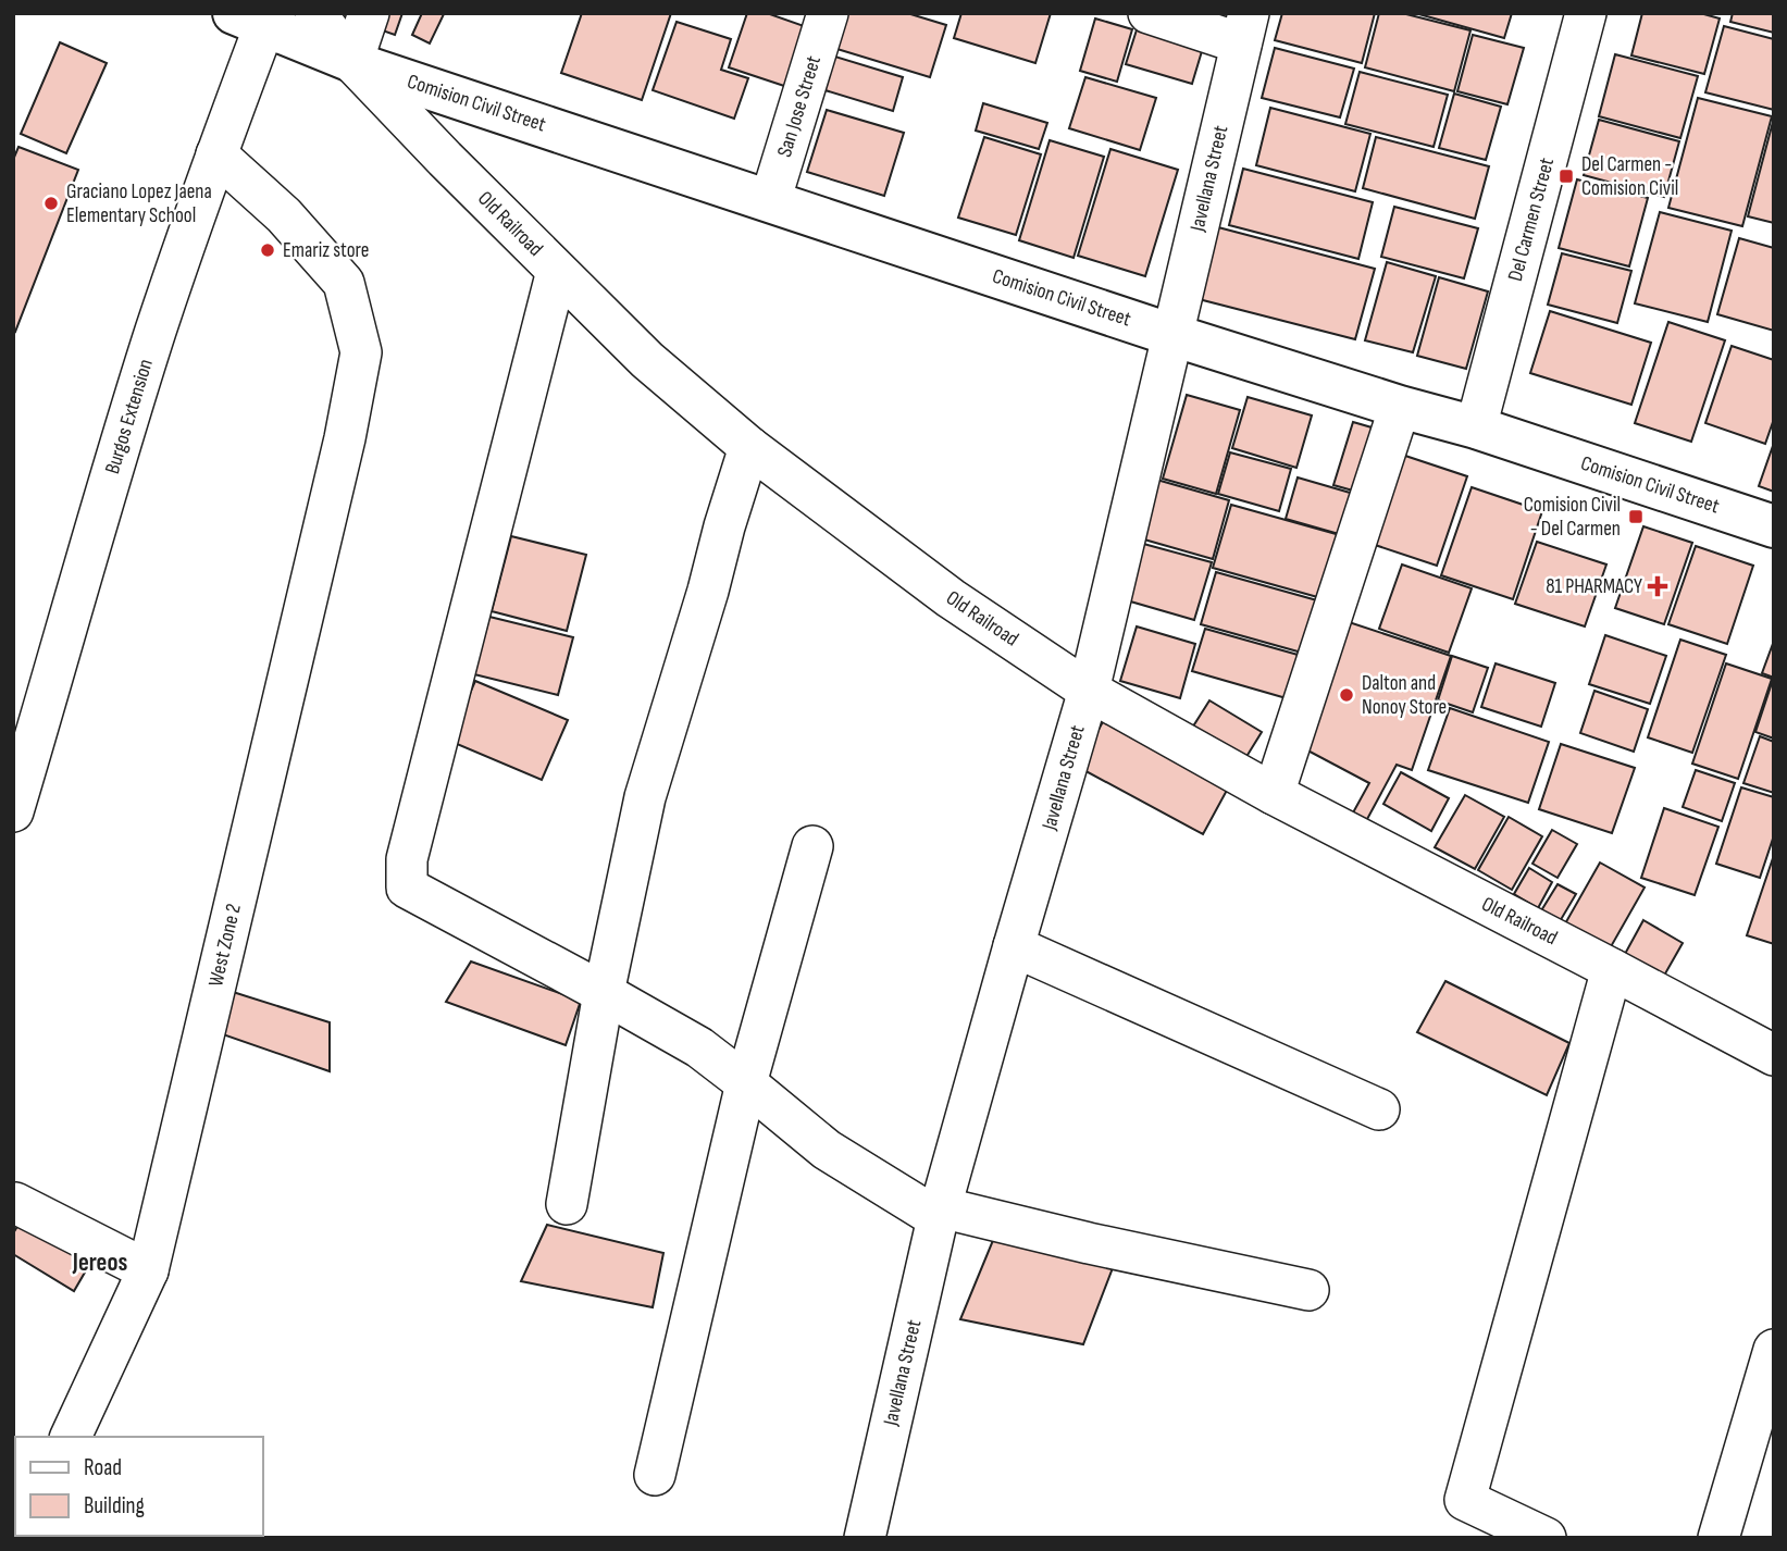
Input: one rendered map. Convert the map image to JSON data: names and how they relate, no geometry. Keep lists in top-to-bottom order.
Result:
{
  "streets": {
    "main road": ["Comision Civil Street"],
    "street": [
      "San Jose Street",
      "Javellana Street",
      "Del Carmen Street",
      "Old Railroad",
      "Burgos Extension",
      "West Zone 2"
    ]
  },
  "crossings": [
    ["Comision Civil Street", "San Jose Street"],
    ["Comision Civil Street", "Javellana Street"],
    ["Comision Civil Street", "Del Carmen Street"],
    ["Comision Civil Street", "Old Railroad"],
    ["Comision Civil Street", "Burgos Extension"],
    ["Javellana Street", "Old Railroad"],
    ["Burgos Extension", "West Zone 2"]
  ],
  "districts": ["Jereos"],
  "places": {
    "transit": ["Del Carmen - Comision Civil", "Comision Civil - Del Carmen"],
    "other": ["Graciano Lopez Jaena Elementary School", "Emariz store", "Dalton and Nonoy Store"],
    "health": ["81 PHARMACY"]
  },
  "legend": ["Road", "Building"]
}
